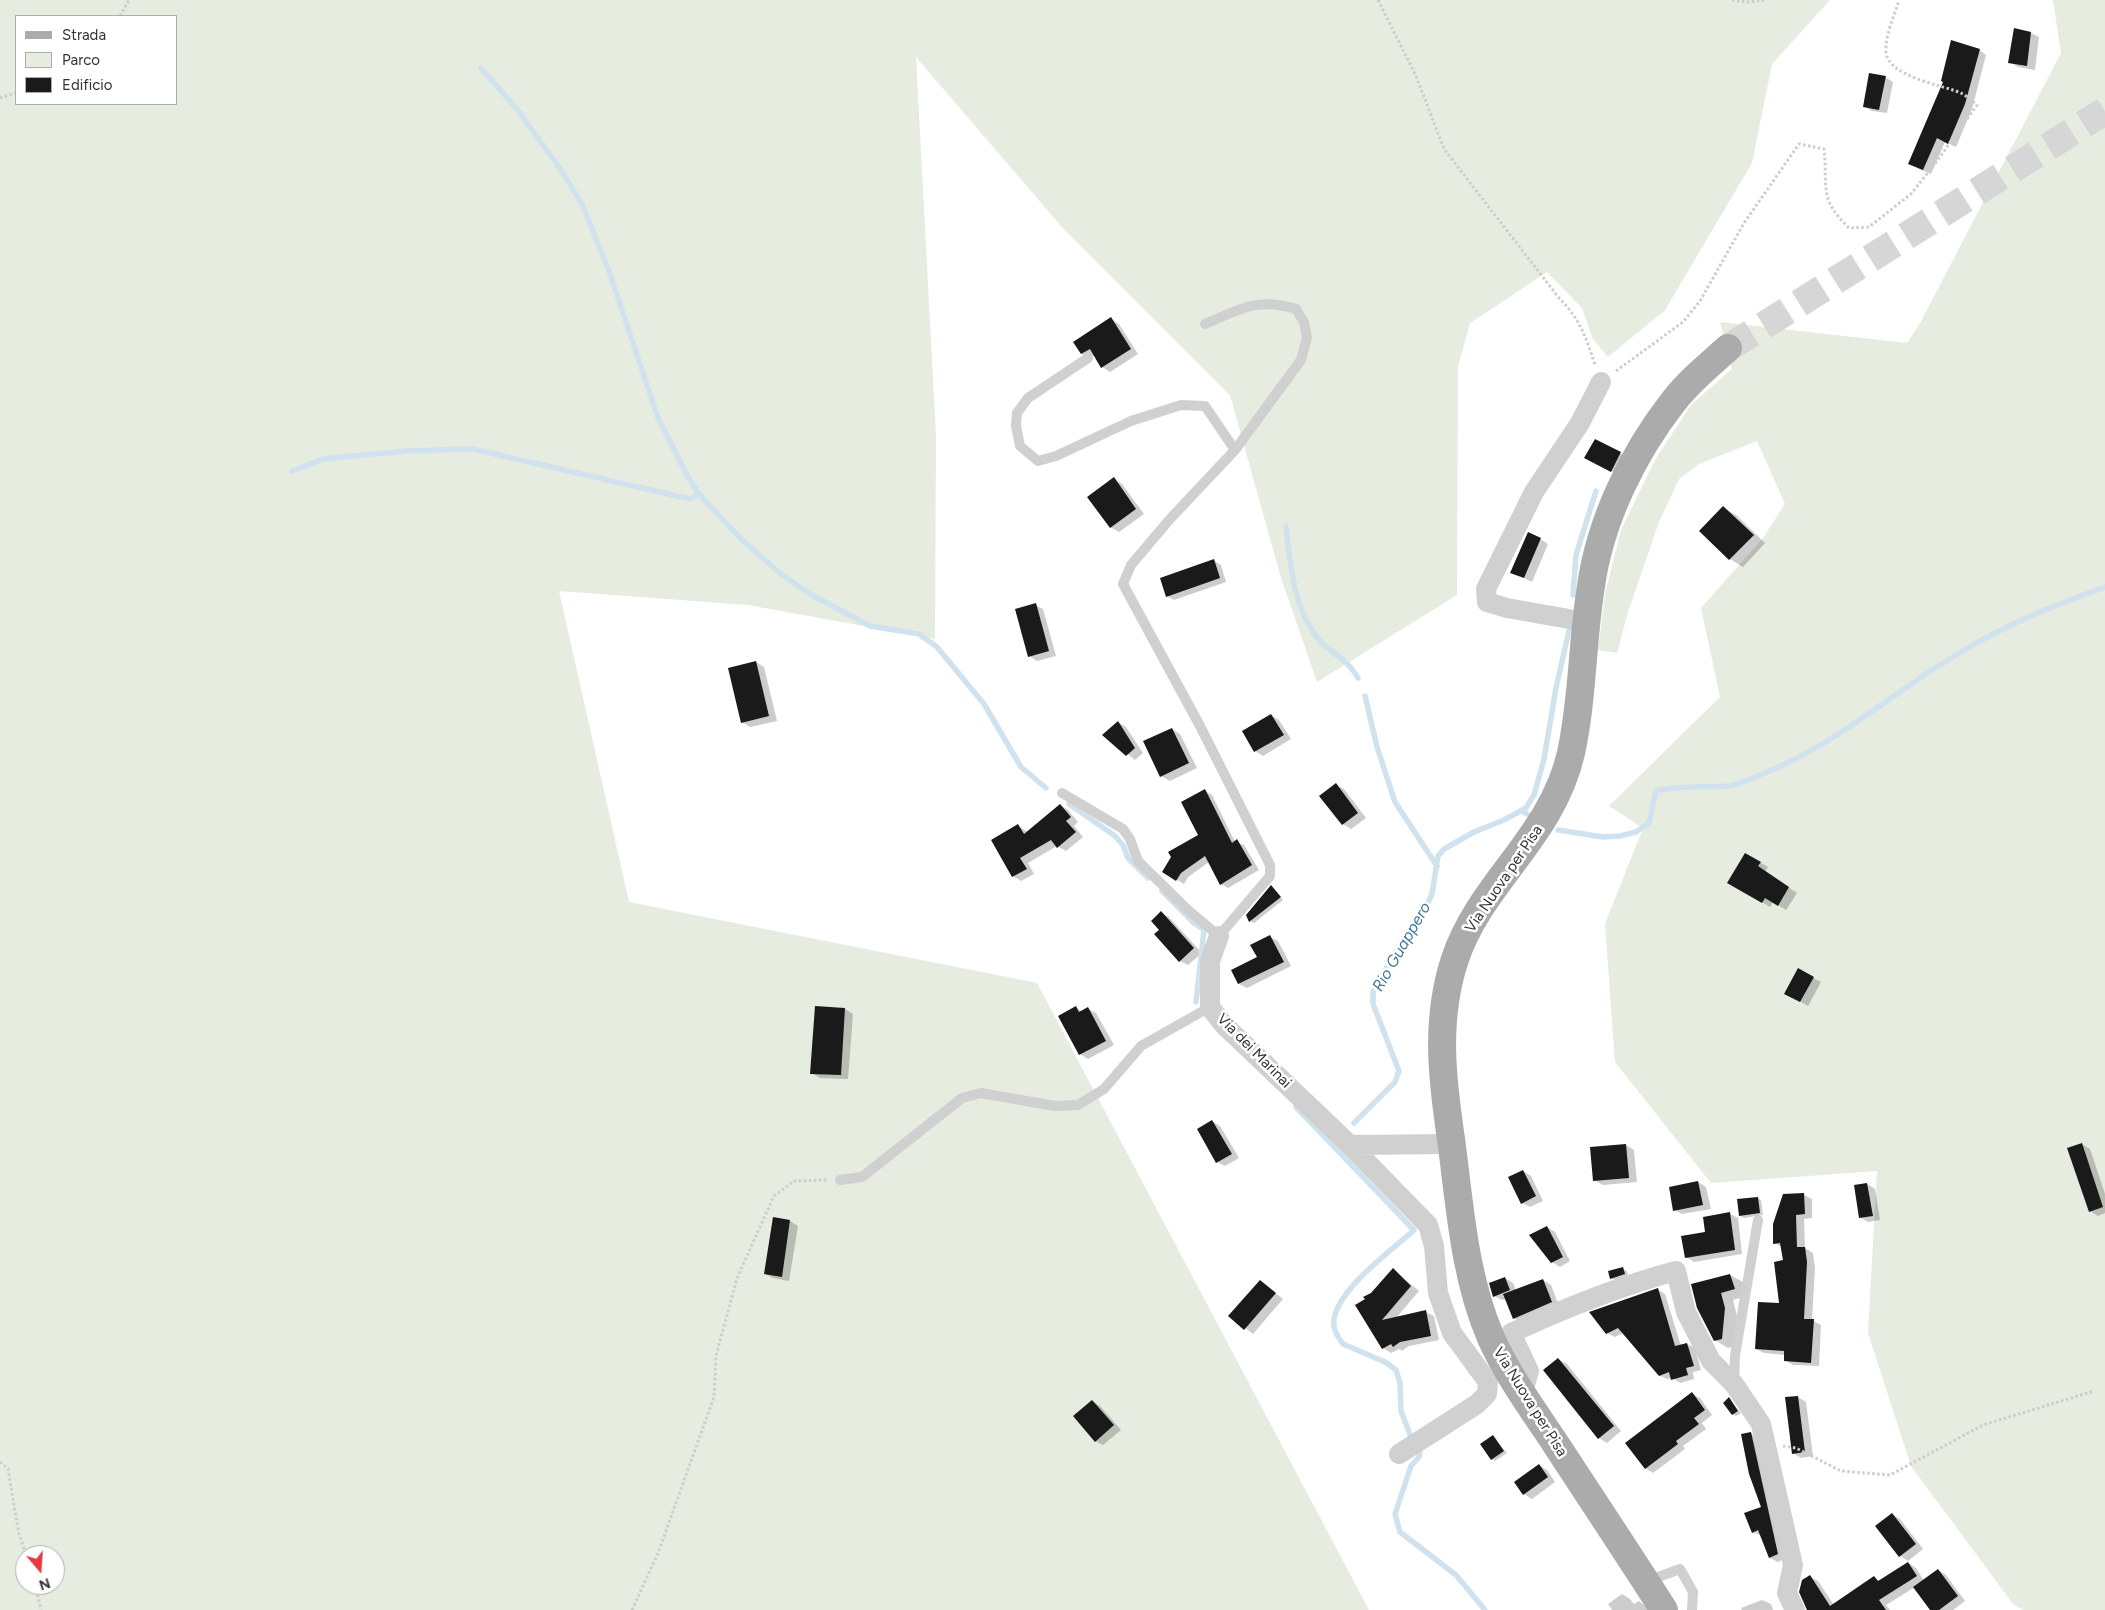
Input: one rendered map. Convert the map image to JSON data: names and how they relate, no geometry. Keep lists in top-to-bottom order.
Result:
{
  "streets": {
    "main road": ["Via Nuova per Pisa"],
    "street": ["Via dei Marinai"]
  },
  "water": ["Rio Guappero"],
  "legend": ["Strada", "Parco", "Edificio"],
  "north": "bottom"
}
